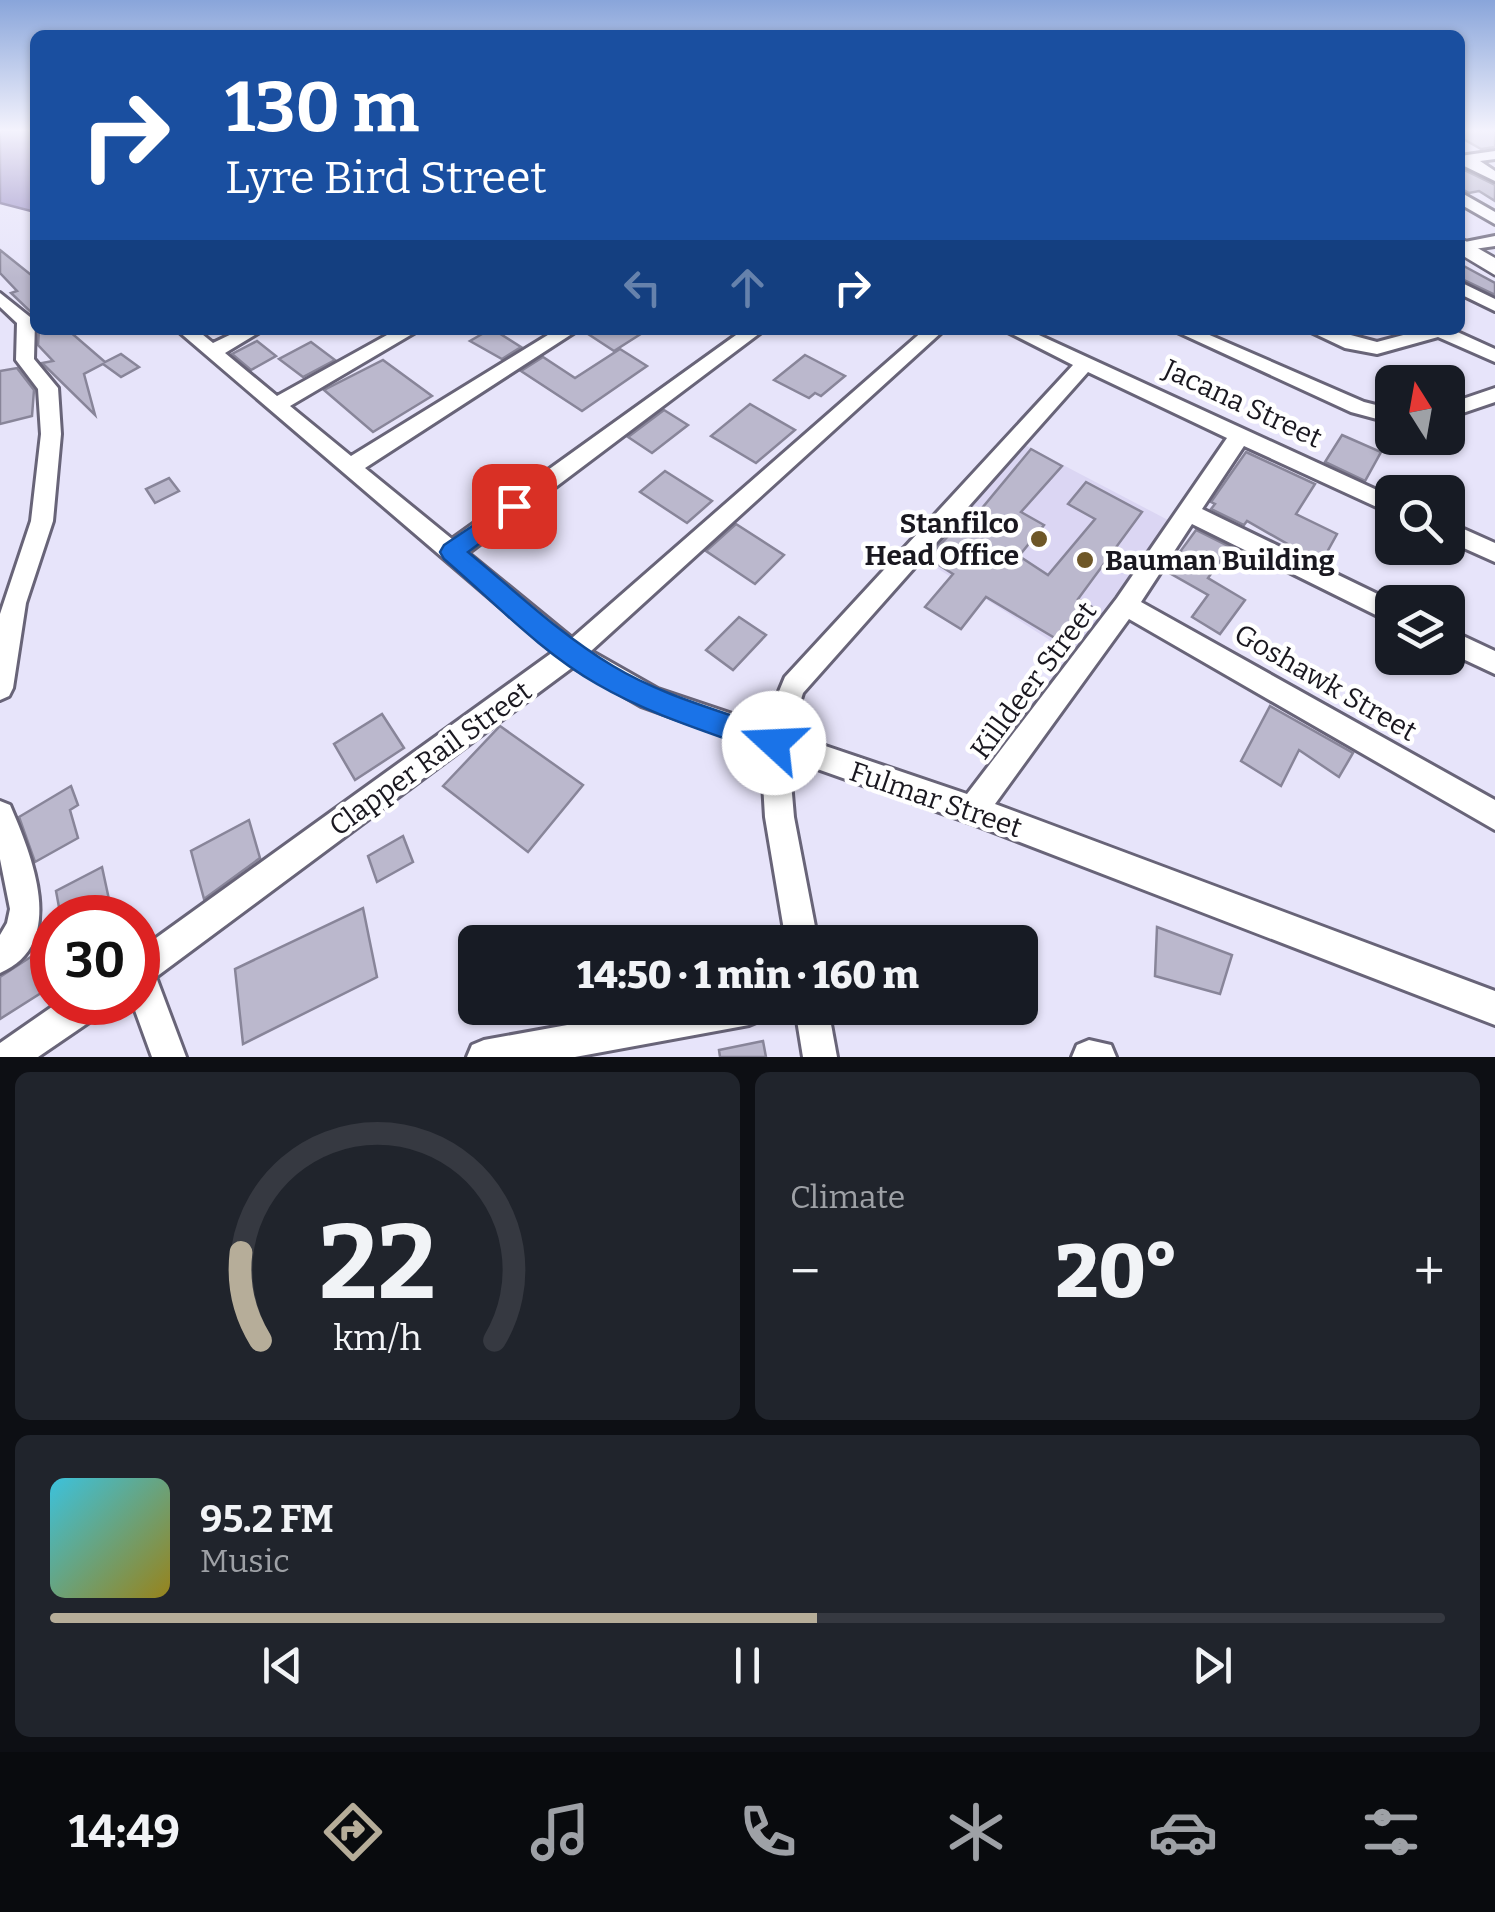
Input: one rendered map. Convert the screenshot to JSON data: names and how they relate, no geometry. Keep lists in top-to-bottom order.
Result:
{
  "streets": {
    "street": [
      "Jacana Street",
      "Killdeer Street",
      "Goshawk Street",
      "Clapper Rail Street",
      "Fulmar Street"
    ]
  },
  "crossings": [
    ["Jacana Street", "Killdeer Street"],
    ["Killdeer Street", "Goshawk Street"],
    ["Killdeer Street", "Fulmar Street"],
    ["Clapper Rail Street", "Fulmar Street"]
  ],
  "places": ["Stanfilco Head Office", "Bauman Building"],
  "north": "top",
  "page": {
    "turn": ["130 m", "Lyre Bird Street"],
    "limit": "30",
    "trip": "14:50 · 1 min · 160 m",
    "tile": "Climate",
    "heat": ["−", "20°", "+"],
    "song": ["95.2 FM", "Music"],
    "tabs": "14:49",
    "gauge": ["22", "km/h"]
  }
}
